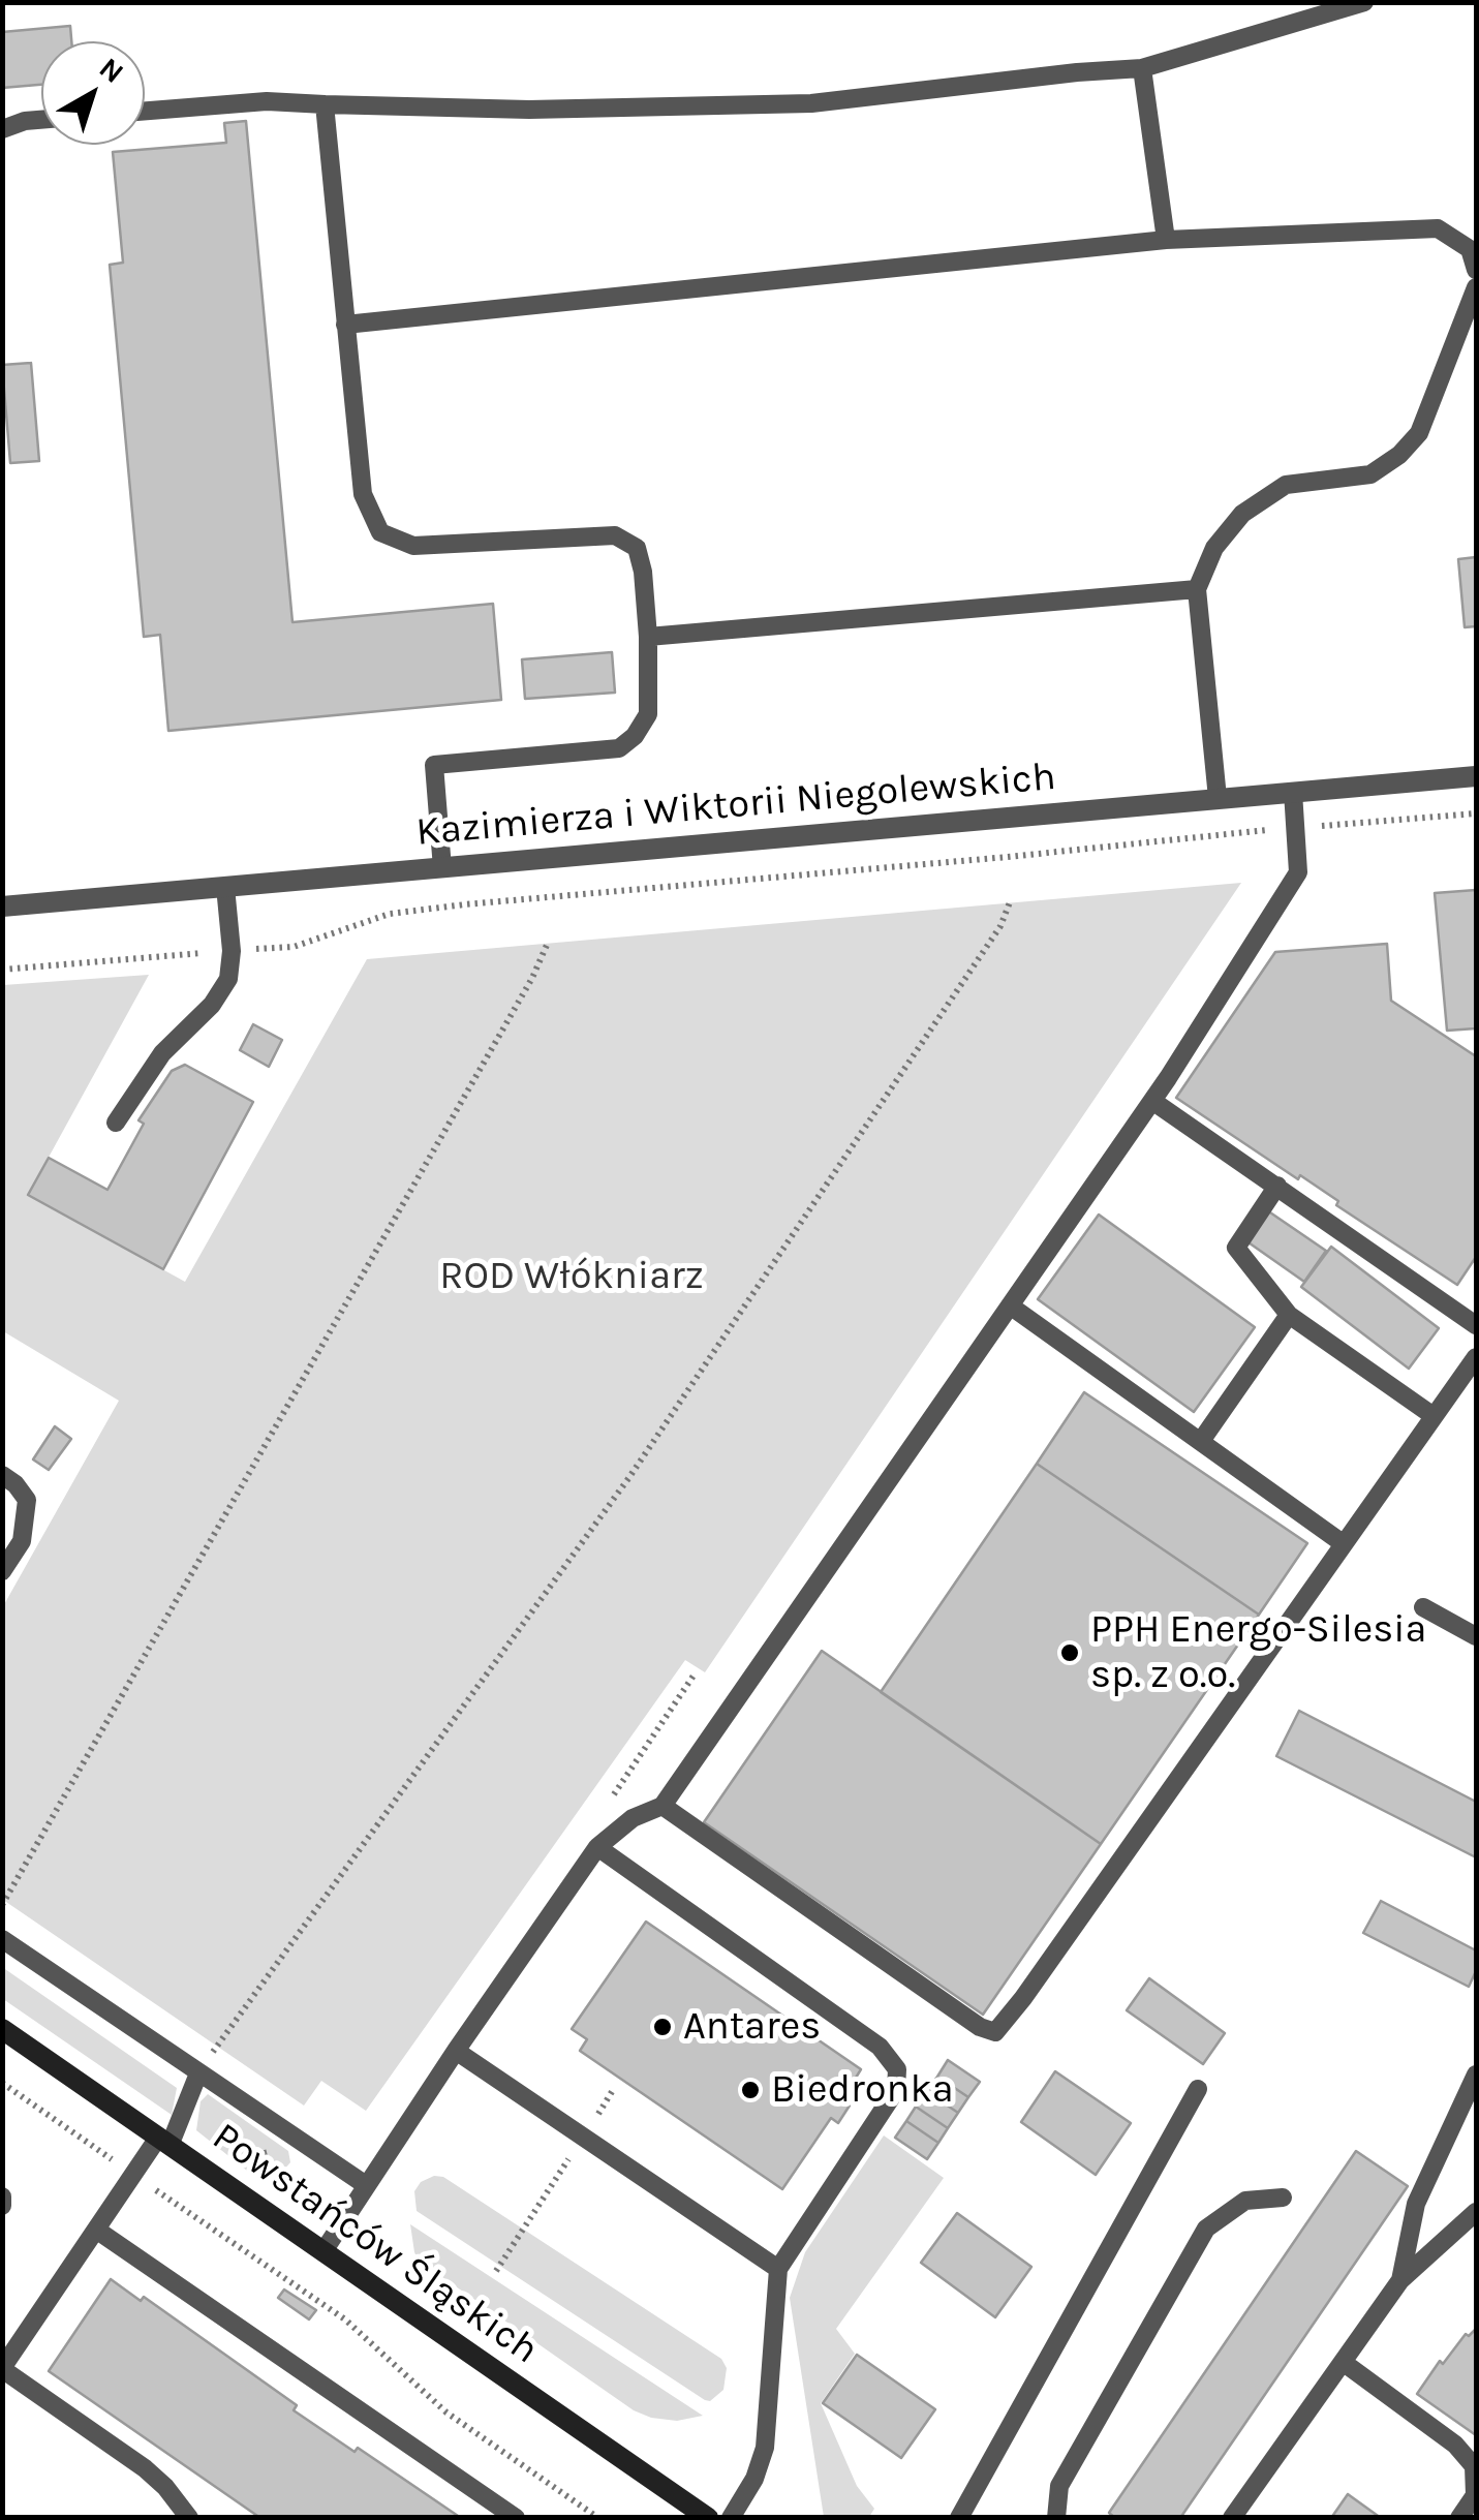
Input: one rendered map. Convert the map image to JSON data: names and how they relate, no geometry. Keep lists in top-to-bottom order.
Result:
{
  "streets": {
    "main road": ["Powstańców Śląskich"],
    "street": ["Kazimierza i Wiktorii Niegolewskich"]
  },
  "parks": ["ROD Włókniarz"],
  "places": ["PPH Energo-Silesia sp. z o.o.", "Antares", "Biedronka"],
  "north": "top right"
}
